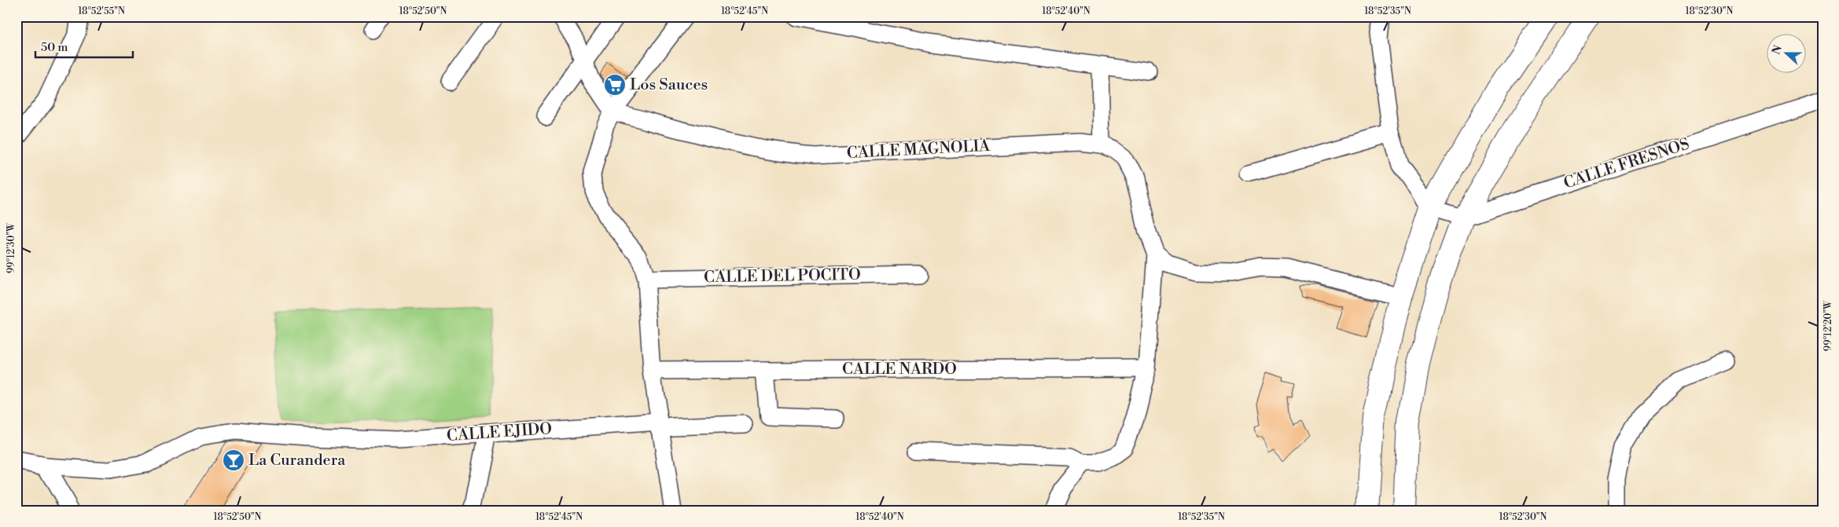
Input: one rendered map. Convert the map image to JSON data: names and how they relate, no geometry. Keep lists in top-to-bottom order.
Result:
{
  "streets": {
    "street": [
      "CALLE MAGNOLIA",
      "CALLE FRESNOS",
      "CALLE DEL POCITO",
      "CALLE NARDO",
      "CALLE EJIDO"
    ]
  },
  "places": {
    "supermarket": ["Los Sauces"],
    "bar": ["La Curandera"]
  },
  "scale_bar": "50 m",
  "north": "left",
  "coordinates": [
    "18°52'55\"N",
    "18°52'50\"N",
    "18°52'45\"N",
    "18°52'40\"N",
    "18°52'35\"N",
    "18°52'30\"N",
    "99°12'30\"W",
    "99°12'20\"W"
  ]
}
